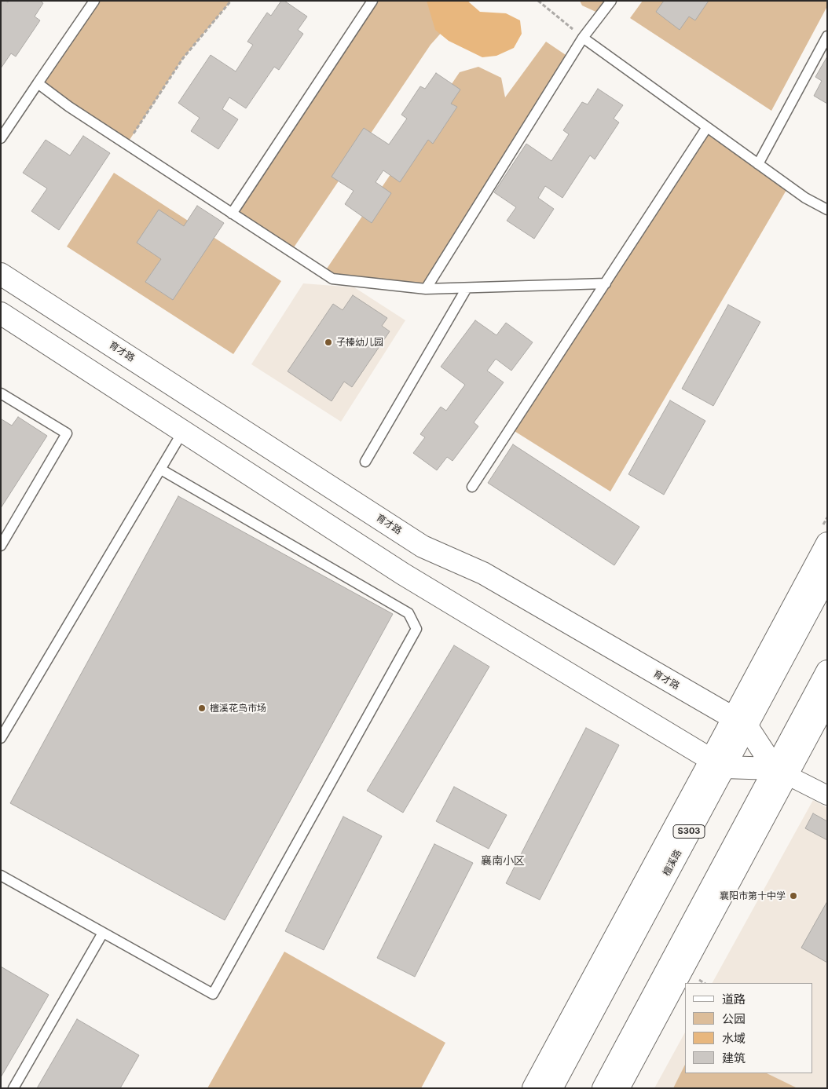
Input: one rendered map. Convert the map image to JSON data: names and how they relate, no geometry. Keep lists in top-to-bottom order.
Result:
{
  "streets": {
    "street": ["育才路", "S303", "檀溪路"]
  },
  "crossings": [
    ["育才路", "檀溪路"]
  ],
  "districts": ["襄南小区"],
  "places": ["子榛幼儿园", "檀溪花鸟市场", "襄阳市第十中学"],
  "legend": [
    "道路",
    "公园",
    "水域",
    "建筑"
  ]
}
